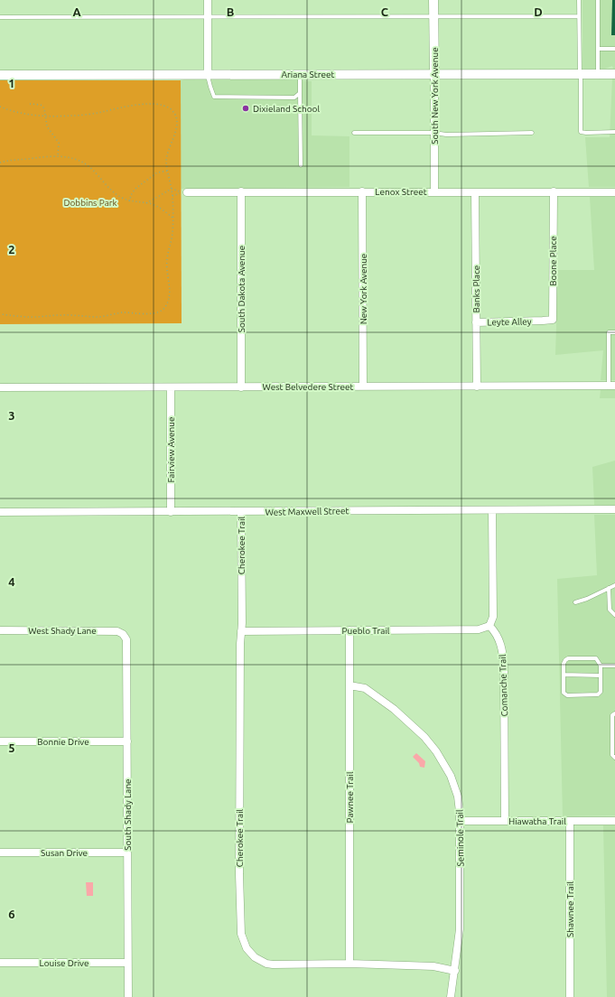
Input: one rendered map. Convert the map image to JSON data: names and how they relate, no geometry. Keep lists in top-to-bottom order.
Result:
{
  "streets": {
    "street": [
      "Ariana Street",
      "South New York Avenue",
      "Lenox Street",
      "Boone Place",
      "South Dakota Avenue",
      "New York Avenue",
      "Banks Place",
      "Leyte Alley",
      "West Belvedere Street",
      "Fairview Avenue",
      "West Maxwell Street",
      "Cherokee Trail",
      "West Shady Lane",
      "Pueblo Trail",
      "Comanche Trail",
      "Bonnie Drive",
      "Pawnee Trail",
      "South Shady Lane",
      "Hiawatha Trail",
      "Seminole Trail",
      "Susan Drive",
      "Shawnee Trail",
      "Louise Drive"
    ]
  },
  "crossings": [
    ["Ariana Street", "South New York Avenue"],
    ["South New York Avenue", "Lenox Street"],
    ["Lenox Street", "Boone Place"],
    ["Lenox Street", "South Dakota Avenue"],
    ["Lenox Street", "New York Avenue"],
    ["Lenox Street", "Banks Place"],
    ["Boone Place", "Leyte Alley"],
    ["South Dakota Avenue", "West Belvedere Street"],
    ["New York Avenue", "West Belvedere Street"],
    ["Banks Place", "Leyte Alley"],
    ["Banks Place", "West Belvedere Street"],
    ["West Belvedere Street", "Fairview Avenue"],
    ["Fairview Avenue", "West Maxwell Street"],
    ["West Maxwell Street", "Cherokee Trail"],
    ["Cherokee Trail", "Pueblo Trail"],
    ["Cherokee Trail", "Pawnee Trail"],
    ["Cherokee Trail", "Seminole Trail"],
    ["West Shady Lane", "South Shady Lane"],
    ["Pueblo Trail", "Comanche Trail"],
    ["Pueblo Trail", "Pawnee Trail"],
    ["Comanche Trail", "Hiawatha Trail"],
    ["Bonnie Drive", "South Shady Lane"],
    ["Pawnee Trail", "Seminole Trail"],
    ["South Shady Lane", "Susan Drive"],
    ["South Shady Lane", "Louise Drive"],
    ["Hiawatha Trail", "Seminole Trail"],
    ["Hiawatha Trail", "Shawnee Trail"]
  ],
  "parks": ["Dobbins Park"],
  "places": ["Dixieland School"],
  "grid": {
    "columns": [
      "A",
      "B",
      "C",
      "D"
    ],
    "rows": [
      "1",
      "2",
      "3",
      "4",
      "5",
      "6"
    ]
  }
}
